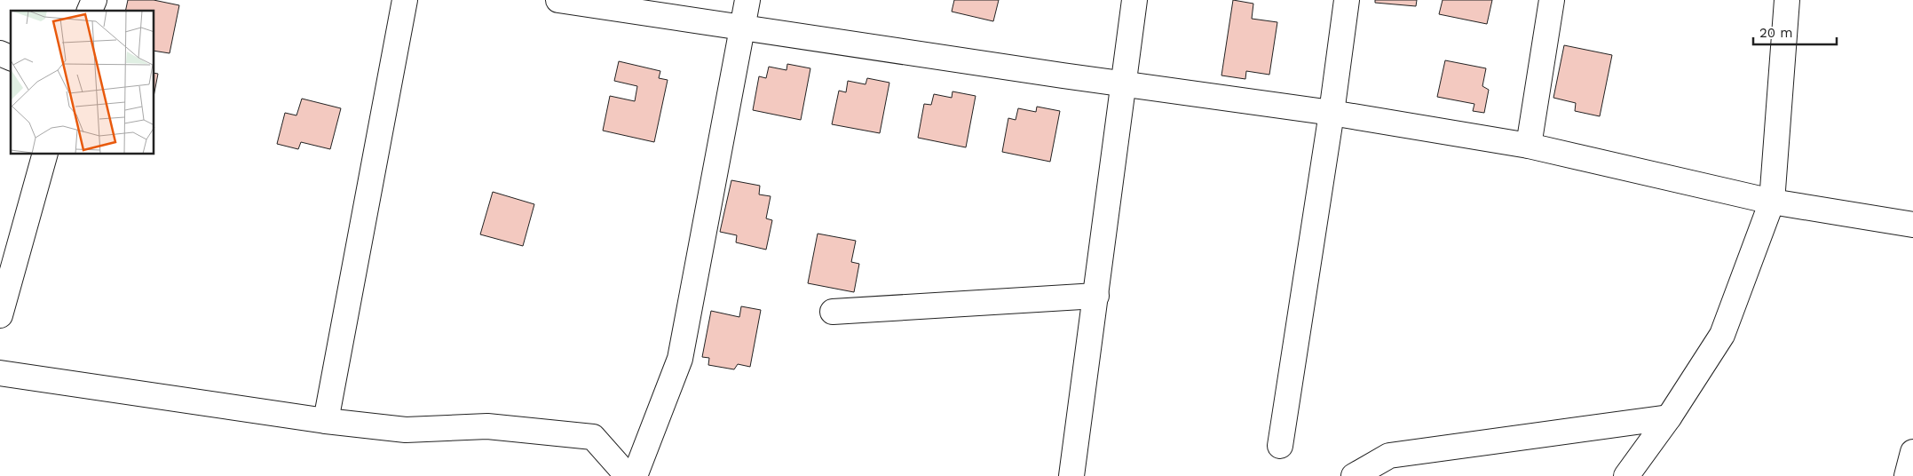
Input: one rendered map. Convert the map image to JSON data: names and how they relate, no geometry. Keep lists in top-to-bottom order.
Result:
{
  "scale_bar": "20 m"
}
